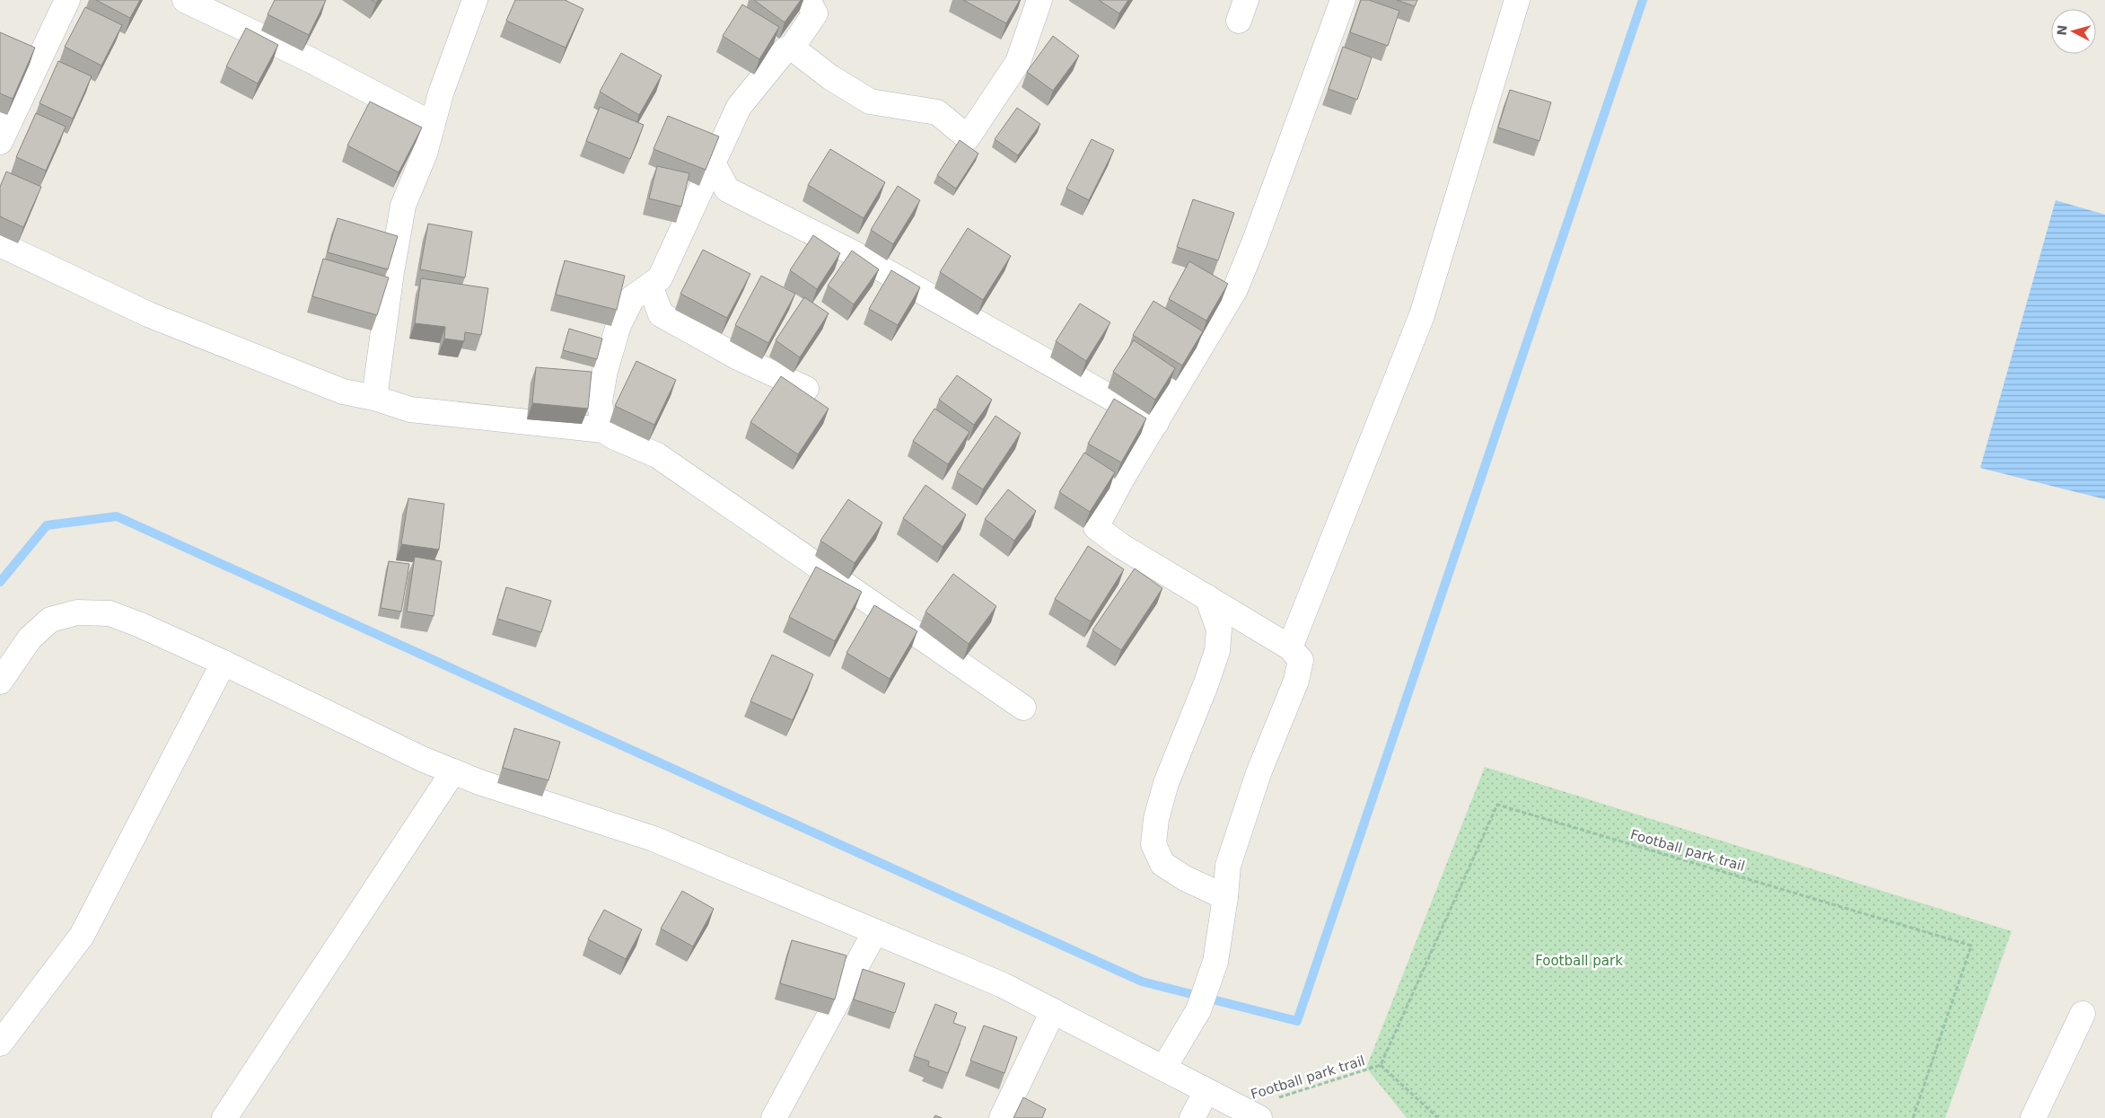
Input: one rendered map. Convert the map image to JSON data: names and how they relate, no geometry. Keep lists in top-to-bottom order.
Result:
{
  "streets": {
    "path": ["Football park trail"]
  },
  "parks": ["Football park"],
  "north": "left"
}
